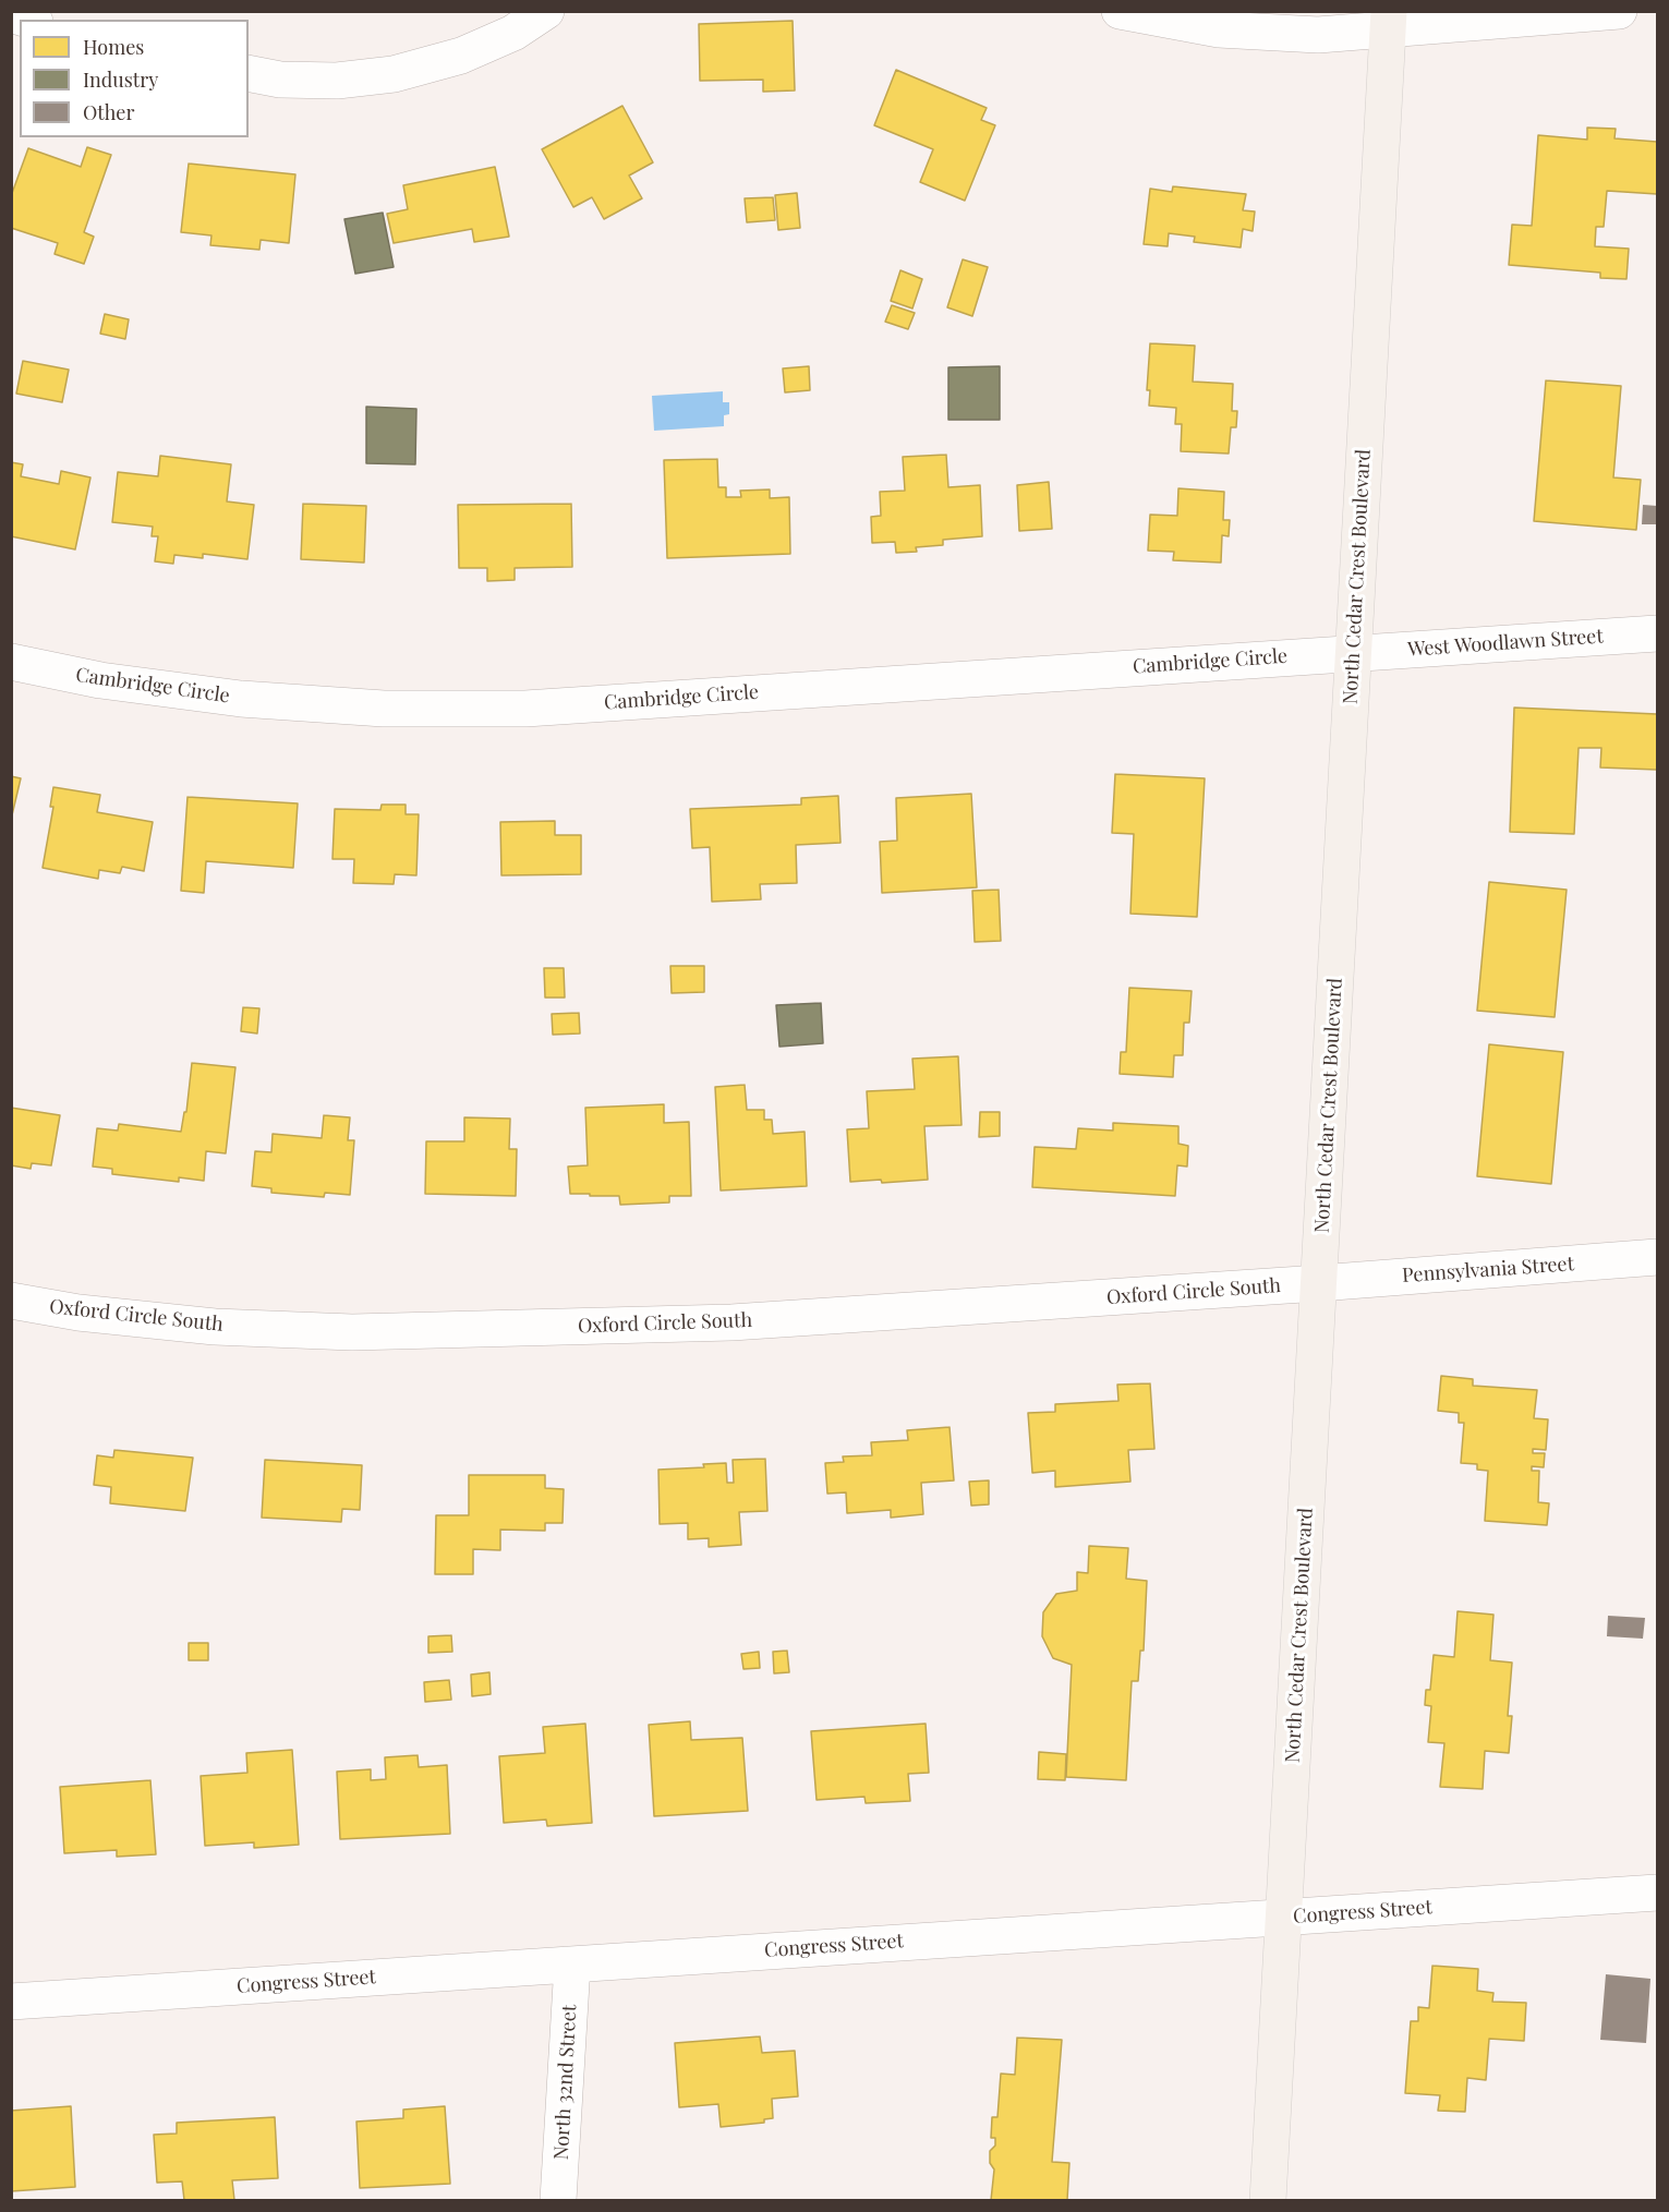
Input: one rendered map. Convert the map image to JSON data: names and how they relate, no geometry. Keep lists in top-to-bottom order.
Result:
{
  "streets": {
    "main road": ["North Cedar Crest Boulevard"],
    "street": [
      "West Woodlawn Street",
      "Cambridge Circle",
      "Pennsylvania Street",
      "Oxford Circle South",
      "Congress Street",
      "North 32nd Street"
    ]
  },
  "crossings": [
    ["North Cedar Crest Boulevard", "West Woodlawn Street"],
    ["North Cedar Crest Boulevard", "Cambridge Circle"],
    ["North Cedar Crest Boulevard", "Pennsylvania Street"],
    ["North Cedar Crest Boulevard", "Oxford Circle South"],
    ["North Cedar Crest Boulevard", "Congress Street"],
    ["West Woodlawn Street", "Cambridge Circle"],
    ["Pennsylvania Street", "Oxford Circle South"],
    ["Congress Street", "North 32nd Street"]
  ],
  "legend": ["Homes", "Industry", "Other"]
}
